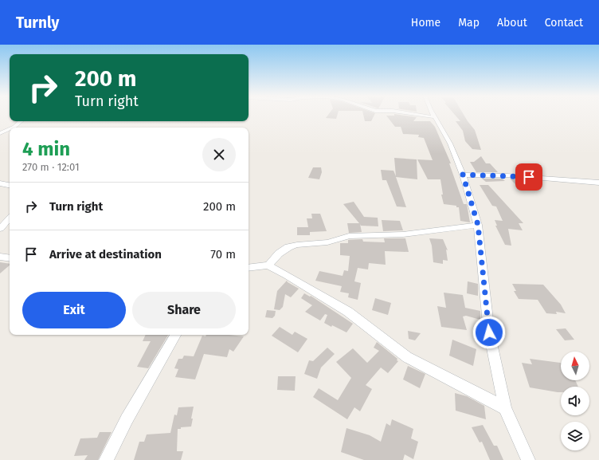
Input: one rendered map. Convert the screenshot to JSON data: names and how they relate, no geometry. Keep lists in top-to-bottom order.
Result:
{
  "north": "top",
  "page": {
    "header": "Turnly",
    "nav": [
      "Home",
      "Map",
      "About",
      "Contact"
    ],
    "turn": ["200 m", "Turn right"],
    "heading": ["4 min", "270 m · 12:01"],
    "list": [
      {
        "name": "Turn right",
        "value": "200 m"
      },
      {
        "name": "Arrive at destination",
        "value": "70 m"
      }
    ],
    "buttons": ["Exit", "Share"]
  }
}
